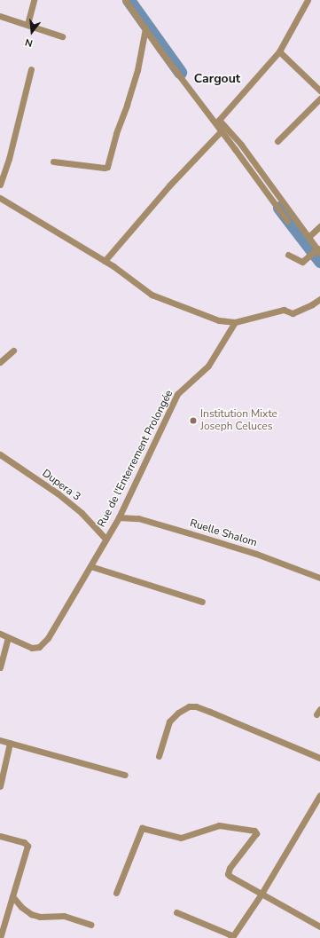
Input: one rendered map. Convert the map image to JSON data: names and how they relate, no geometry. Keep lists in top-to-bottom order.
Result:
{
  "streets": {
    "street": ["Rue de l'Enterrement Prolongée", "Dupera 3", "Ruelle Shalom"]
  },
  "crossings": [
    ["Rue de l'Enterrement Prolongée", "Dupera 3"],
    ["Rue de l'Enterrement Prolongée", "Ruelle Shalom"]
  ],
  "districts": ["Cargout"],
  "places": ["Institution Mixte Joseph Celuces"],
  "north": "bottom"
}
